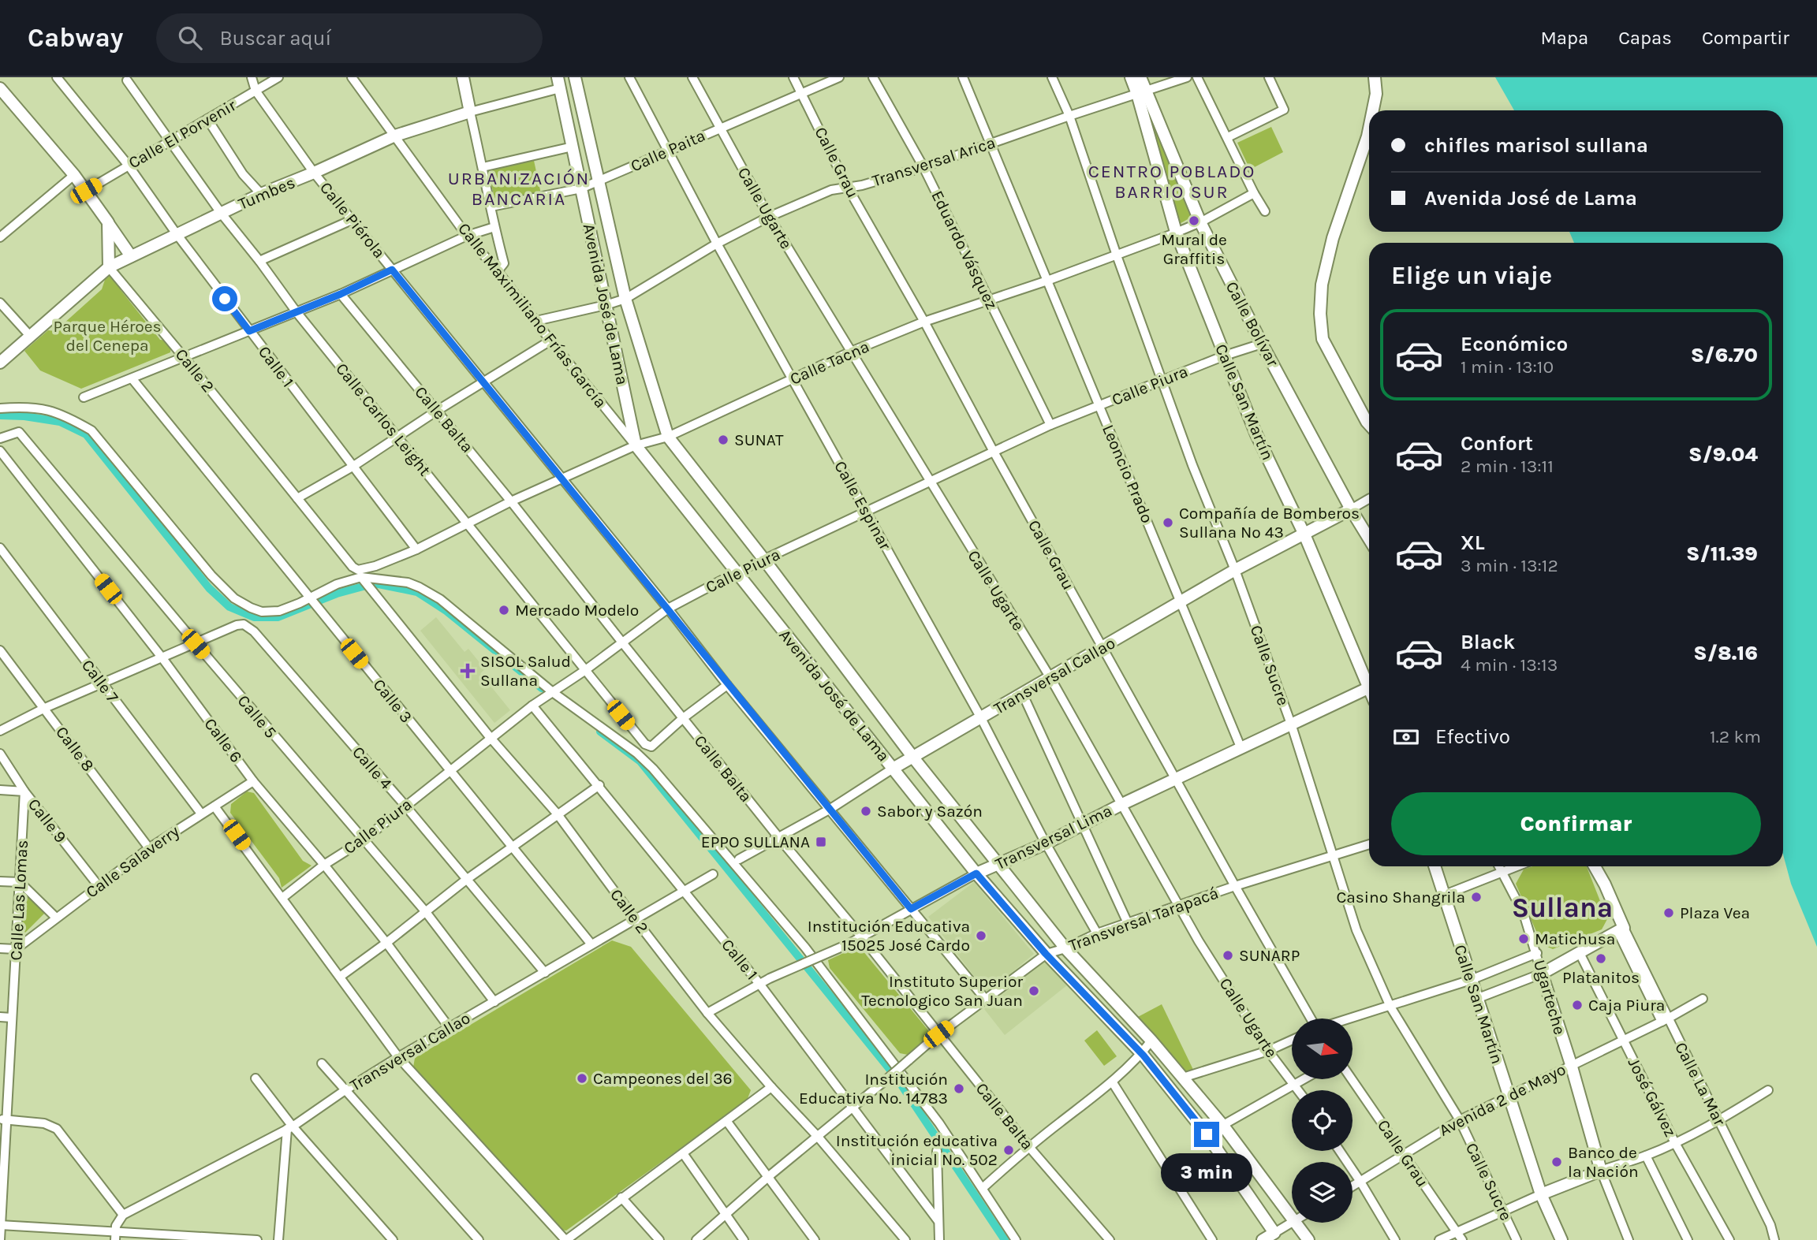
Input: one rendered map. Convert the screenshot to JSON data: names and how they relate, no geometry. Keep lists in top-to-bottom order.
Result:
{
  "streets": {
    "street": [
      "Calle El Porvenir",
      "Calle Paita",
      "Transversal Arica",
      "Calle Grau",
      "Tumbes",
      "Calle Ugarte",
      "Calle Piérola",
      "Eduardo Vásquez",
      "Avenida José de Lama",
      "Calle Maximiliano Frías García",
      "Calle Bolívar",
      "Calle Tacna",
      "Calle 1",
      "Calle 2",
      "Calle Piura",
      "Calle San Martín",
      "Calle Carlos Leight",
      "Calle Balta",
      "Leoncio Prado",
      "Calle Espinar",
      "Calle Sucre",
      "Transversal Callao",
      "Calle 7",
      "Calle 3",
      "Calle 5",
      "Calle 6",
      "Calle 8",
      "Calle 4",
      "Calle 9",
      "Transversal Lima",
      "Calle Salaverry",
      "Calle Las Lomas",
      "Transversal Tarapacá",
      "Ugarteche",
      "Calle La Mar",
      "José Gálvez",
      "Avenida 2 de Mayo"
    ]
  },
  "crossings": [
    ["Calle El Porvenir", "Calle Piérola"],
    ["Calle El Porvenir", "Calle 1"],
    ["Calle El Porvenir", "Calle Carlos Leight"],
    ["Calle Paita", "Calle Grau"],
    ["Calle Paita", "Calle Ugarte"],
    ["Calle Paita", "Avenida José de Lama"],
    ["Calle Paita", "Calle Espinar"],
    ["Transversal Arica", "Calle Grau"],
    ["Transversal Arica", "Calle Ugarte"],
    ["Transversal Arica", "Eduardo Vásquez"],
    ["Transversal Arica", "Avenida José de Lama"],
    ["Transversal Arica", "Calle Maximiliano Frías García"],
    ["Transversal Arica", "Calle Bolívar"],
    ["Transversal Arica", "Calle San Martín"],
    ["Transversal Arica", "Leoncio Prado"],
    ["Transversal Arica", "Calle Espinar"],
    ["Transversal Arica", "Calle Sucre"],
    ["Calle Grau", "Calle Tacna"],
    ["Calle Grau", "Calle Piura"],
    ["Calle Grau", "Transversal Callao"],
    ["Calle Grau", "Transversal Lima"],
    ["Calle Grau", "Transversal Tarapacá"],
    ["Calle Grau", "Avenida 2 de Mayo"],
    ["Tumbes", "Calle Piérola"],
    ["Tumbes", "Avenida José de Lama"],
    ["Tumbes", "Calle Maximiliano Frías García"],
    ["Tumbes", "Calle 1"],
    ["Tumbes", "Calle 2"],
    ["Tumbes", "Calle Carlos Leight"],
    ["Calle Ugarte", "Calle Tacna"],
    ["Calle Ugarte", "Calle Piura"],
    ["Calle Ugarte", "Transversal Callao"],
    ["Calle Ugarte", "Transversal Lima"],
    ["Calle Ugarte", "Transversal Tarapacá"],
    ["Calle Piérola", "Calle Tacna"],
    ["Calle Piérola", "Calle Piura"],
    ["Calle Piérola", "Transversal Callao"],
    ["Calle Piérola", "Transversal Lima"],
    ["Calle Piérola", "Transversal Tarapacá"],
    ["Eduardo Vásquez", "Calle Tacna"],
    ["Eduardo Vásquez", "Calle Piura"],
    ["Avenida José de Lama", "Calle Maximiliano Frías García"],
    ["Avenida José de Lama", "Calle Tacna"],
    ["Avenida José de Lama", "Calle Piura"],
    ["Avenida José de Lama", "Transversal Callao"],
    ["Avenida José de Lama", "Transversal Lima"],
    ["Avenida José de Lama", "Transversal Tarapacá"],
    ["Calle Maximiliano Frías García", "Calle Tacna"],
    ["Calle Bolívar", "Calle Tacna"],
    ["Calle Bolívar", "Calle Piura"],
    ["Calle Bolívar", "Calle San Martín"],
    ["Calle Bolívar", "Transversal Callao"],
    ["Calle Tacna", "Calle 1"],
    ["Calle Tacna", "Calle 2"],
    ["Calle Tacna", "Calle San Martín"],
    ["Calle Tacna", "Calle Carlos Leight"],
    ["Calle Tacna", "Calle Balta"],
    ["Calle Tacna", "Leoncio Prado"],
    ["Calle Tacna", "Calle Espinar"],
    ["Calle Tacna", "Calle Sucre"],
    ["Calle 1", "Calle Piura"],
    ["Calle 1", "Transversal Callao"],
    ["Calle 1", "Transversal Lima"],
    ["Calle 1", "Transversal Tarapacá"],
    ["Calle 2", "Calle Piura"],
    ["Calle 2", "Transversal Callao"],
    ["Calle 2", "Transversal Lima"],
    ["Calle 2", "Transversal Tarapacá"],
    ["Calle Piura", "Calle San Martín"],
    ["Calle Piura", "Calle Carlos Leight"],
    ["Calle Piura", "Calle Balta"],
    ["Calle Piura", "Leoncio Prado"],
    ["Calle Piura", "Calle Espinar"],
    ["Calle Piura", "Calle Sucre"],
    ["Calle Piura", "Calle 3"],
    ["Calle Piura", "Calle 5"],
    ["Calle Piura", "Calle 6"],
    ["Calle Piura", "Calle 4"],
    ["Calle San Martín", "Transversal Callao"],
    ["Calle San Martín", "Avenida 2 de Mayo"],
    ["Calle Carlos Leight", "Calle Balta"],
    ["Calle Balta", "Transversal Callao"],
    ["Calle Balta", "Transversal Lima"],
    ["Calle Balta", "Transversal Tarapacá"],
    ["Leoncio Prado", "Transversal Callao"],
    ["Leoncio Prado", "Transversal Lima"],
    ["Calle Espinar", "Transversal Callao"],
    ["Calle Espinar", "Transversal Lima"],
    ["Calle Espinar", "Transversal Tarapacá"],
    ["Calle Sucre", "Transversal Callao"],
    ["Calle Sucre", "Transversal Lima"],
    ["Calle Sucre", "Transversal Tarapacá"],
    ["Calle Sucre", "Avenida 2 de Mayo"],
    ["Transversal Callao", "Calle 3"],
    ["Transversal Callao", "Calle 5"],
    ["Transversal Callao", "Calle 6"],
    ["Transversal Callao", "Calle 4"],
    ["Calle 7", "Calle Salaverry"],
    ["Calle 5", "Calle 4"],
    ["Calle 6", "Calle Salaverry"],
    ["Calle 8", "Calle Salaverry"],
    ["Calle 9", "Calle Salaverry"],
    ["Calle 9", "Calle Las Lomas"],
    ["Calle Salaverry", "Calle Las Lomas"],
    ["Ugarteche", "Avenida 2 de Mayo"],
    ["Calle La Mar", "Avenida 2 de Mayo"],
    ["José Gálvez", "Avenida 2 de Mayo"]
  ],
  "districts": ["CENTRO POBLADO BARRIO SUR", "URBANIZACIÓN BANCARIA", "Sullana"],
  "parks": ["Parque Héroes del Cenepa"],
  "places": {
    "other": [
      "Mural de Graffitis",
      "SUNAT",
      "Compañía de Bomberos Sullana Nº 43",
      "Mercado Modelo",
      "Sabor y Sazón",
      "Casino Shangrila",
      "Plaza Vea",
      "Institución Educativa 15025 José Cardo",
      "Matichusa",
      "SUNARP",
      "Platanitos",
      "Instituto Superior Tecnologico San Juan",
      "Caja Piura",
      "Campeones del 36",
      "Institución Educativa No. 14783",
      "Institución educativa inicial No. 502",
      "Banco de la Nación"
    ],
    "health": ["SISOL Salud Sullana"],
    "transit": ["EPPO SULLANA"]
  },
  "north": "right",
  "page": {
    "header": "Cabway",
    "search": "Buscar aquí",
    "nav": ["Mapa", "Capas", "Compartir"],
    "banner": ["chifles marisol sullana", "Avenida José de Lama"],
    "heading": "Elige un viaje",
    "list": [
      {
        "name": "Económico",
        "note": "1 min · 13:10",
        "value": "S/6.70"
      },
      {
        "name": "Confort",
        "note": "2 min · 13:11",
        "value": "S/9.04"
      },
      {
        "name": "XL",
        "note": "3 min · 13:12",
        "value": "S/11.39"
      },
      {
        "name": "Black",
        "note": "4 min · 13:13",
        "value": "S/8.16"
      }
    ],
    "pay": ["Efectivo", "1.2 km"],
    "buttons": "Confirmar",
    "bubble": "3 min"
  }
}
